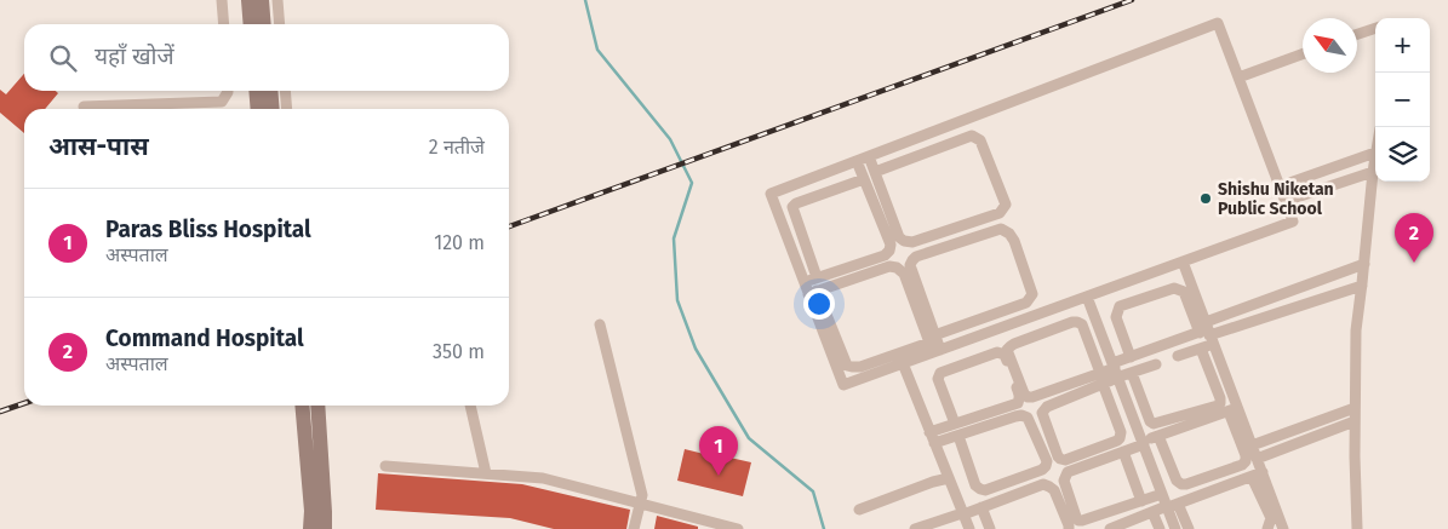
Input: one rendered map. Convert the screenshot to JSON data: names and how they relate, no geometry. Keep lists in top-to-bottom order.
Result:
{
  "places": ["Shishu Niketan Public School"],
  "north": "top left",
  "page": {
    "map_buttons": ["+", "−"],
    "search": "यहाँ खोजें",
    "heading": ["आस-पास", "2 नतीजे"],
    "list": [
      {
        "mark": "1",
        "name": "Paras Bliss Hospital",
        "note": "अस्पताल",
        "value": "120 m"
      },
      {
        "mark": "2",
        "name": "Command Hospital",
        "note": "अस्पताल",
        "value": "350 m"
      }
    ],
    "pins": ["2", "1"]
  }
}
